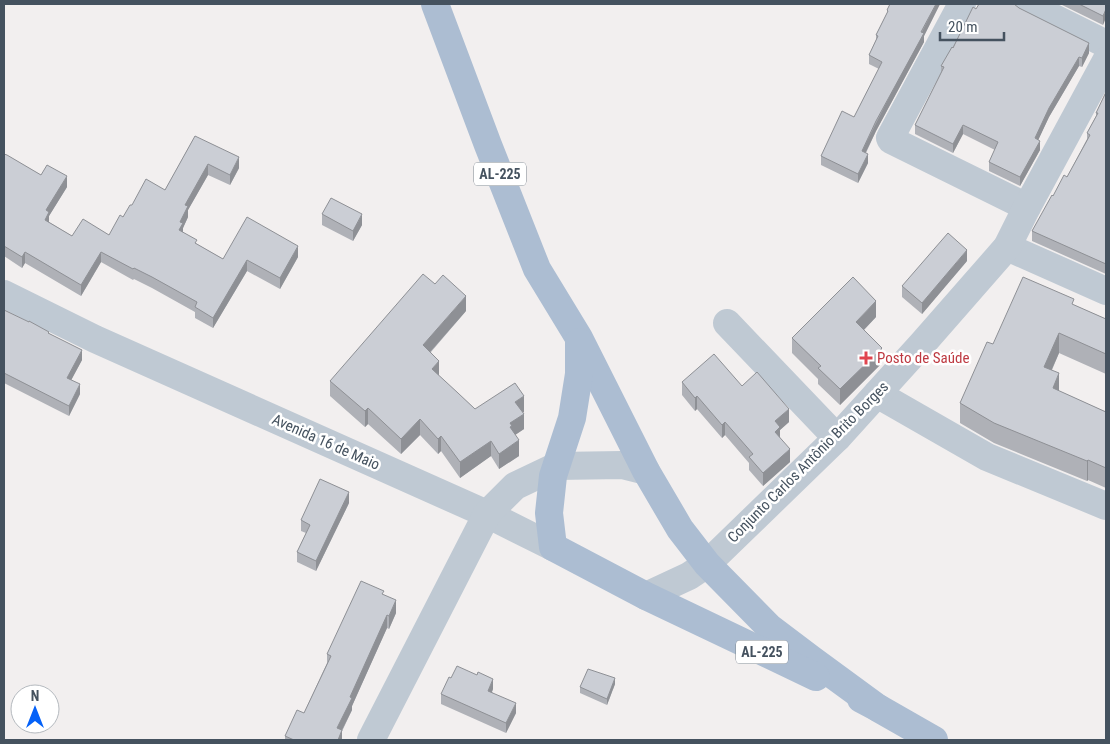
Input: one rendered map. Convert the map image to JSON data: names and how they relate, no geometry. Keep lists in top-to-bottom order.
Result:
{
  "streets": {
    "main road": ["AL-225", "Avenida 16 de Maio"],
    "street": ["Conjunto Carlos Antônio Brito Borges"]
  },
  "crossings": [
    ["AL-225", "Avenida 16 de Maio"],
    ["AL-225", "Conjunto Carlos Antônio Brito Borges"],
    ["Avenida 16 de Maio", "Conjunto Carlos Antônio Brito Borges"]
  ],
  "places": {
    "health": ["Posto de Saúde"]
  },
  "scale_bar": "20 m",
  "north": "top"
}
